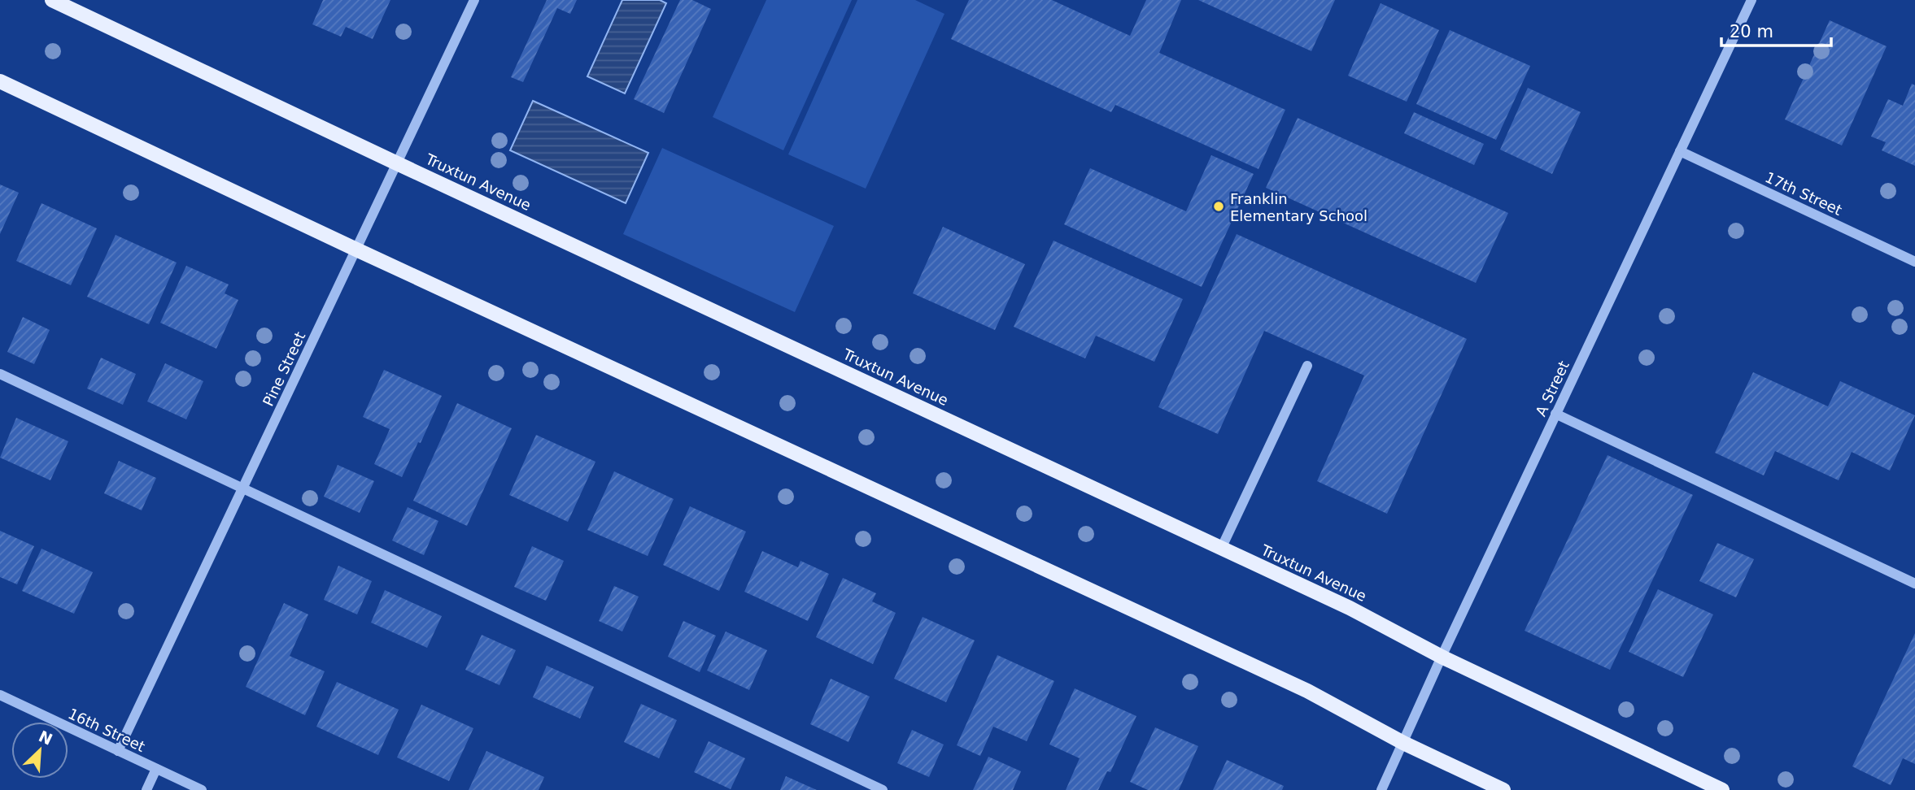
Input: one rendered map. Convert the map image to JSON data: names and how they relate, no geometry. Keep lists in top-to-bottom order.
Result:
{
  "streets": {
    "main road": ["Truxtun Avenue"],
    "street": [
      "17th Street",
      "Pine Street",
      "A Street",
      "16th Street"
    ]
  },
  "crossings": [
    ["Truxtun Avenue", "Pine Street"],
    ["Truxtun Avenue", "A Street"],
    ["17th Street", "A Street"],
    ["Pine Street", "16th Street"]
  ],
  "places": ["Franklin Elementary School"],
  "scale_bar": "20 m",
  "north": "top right"
}
